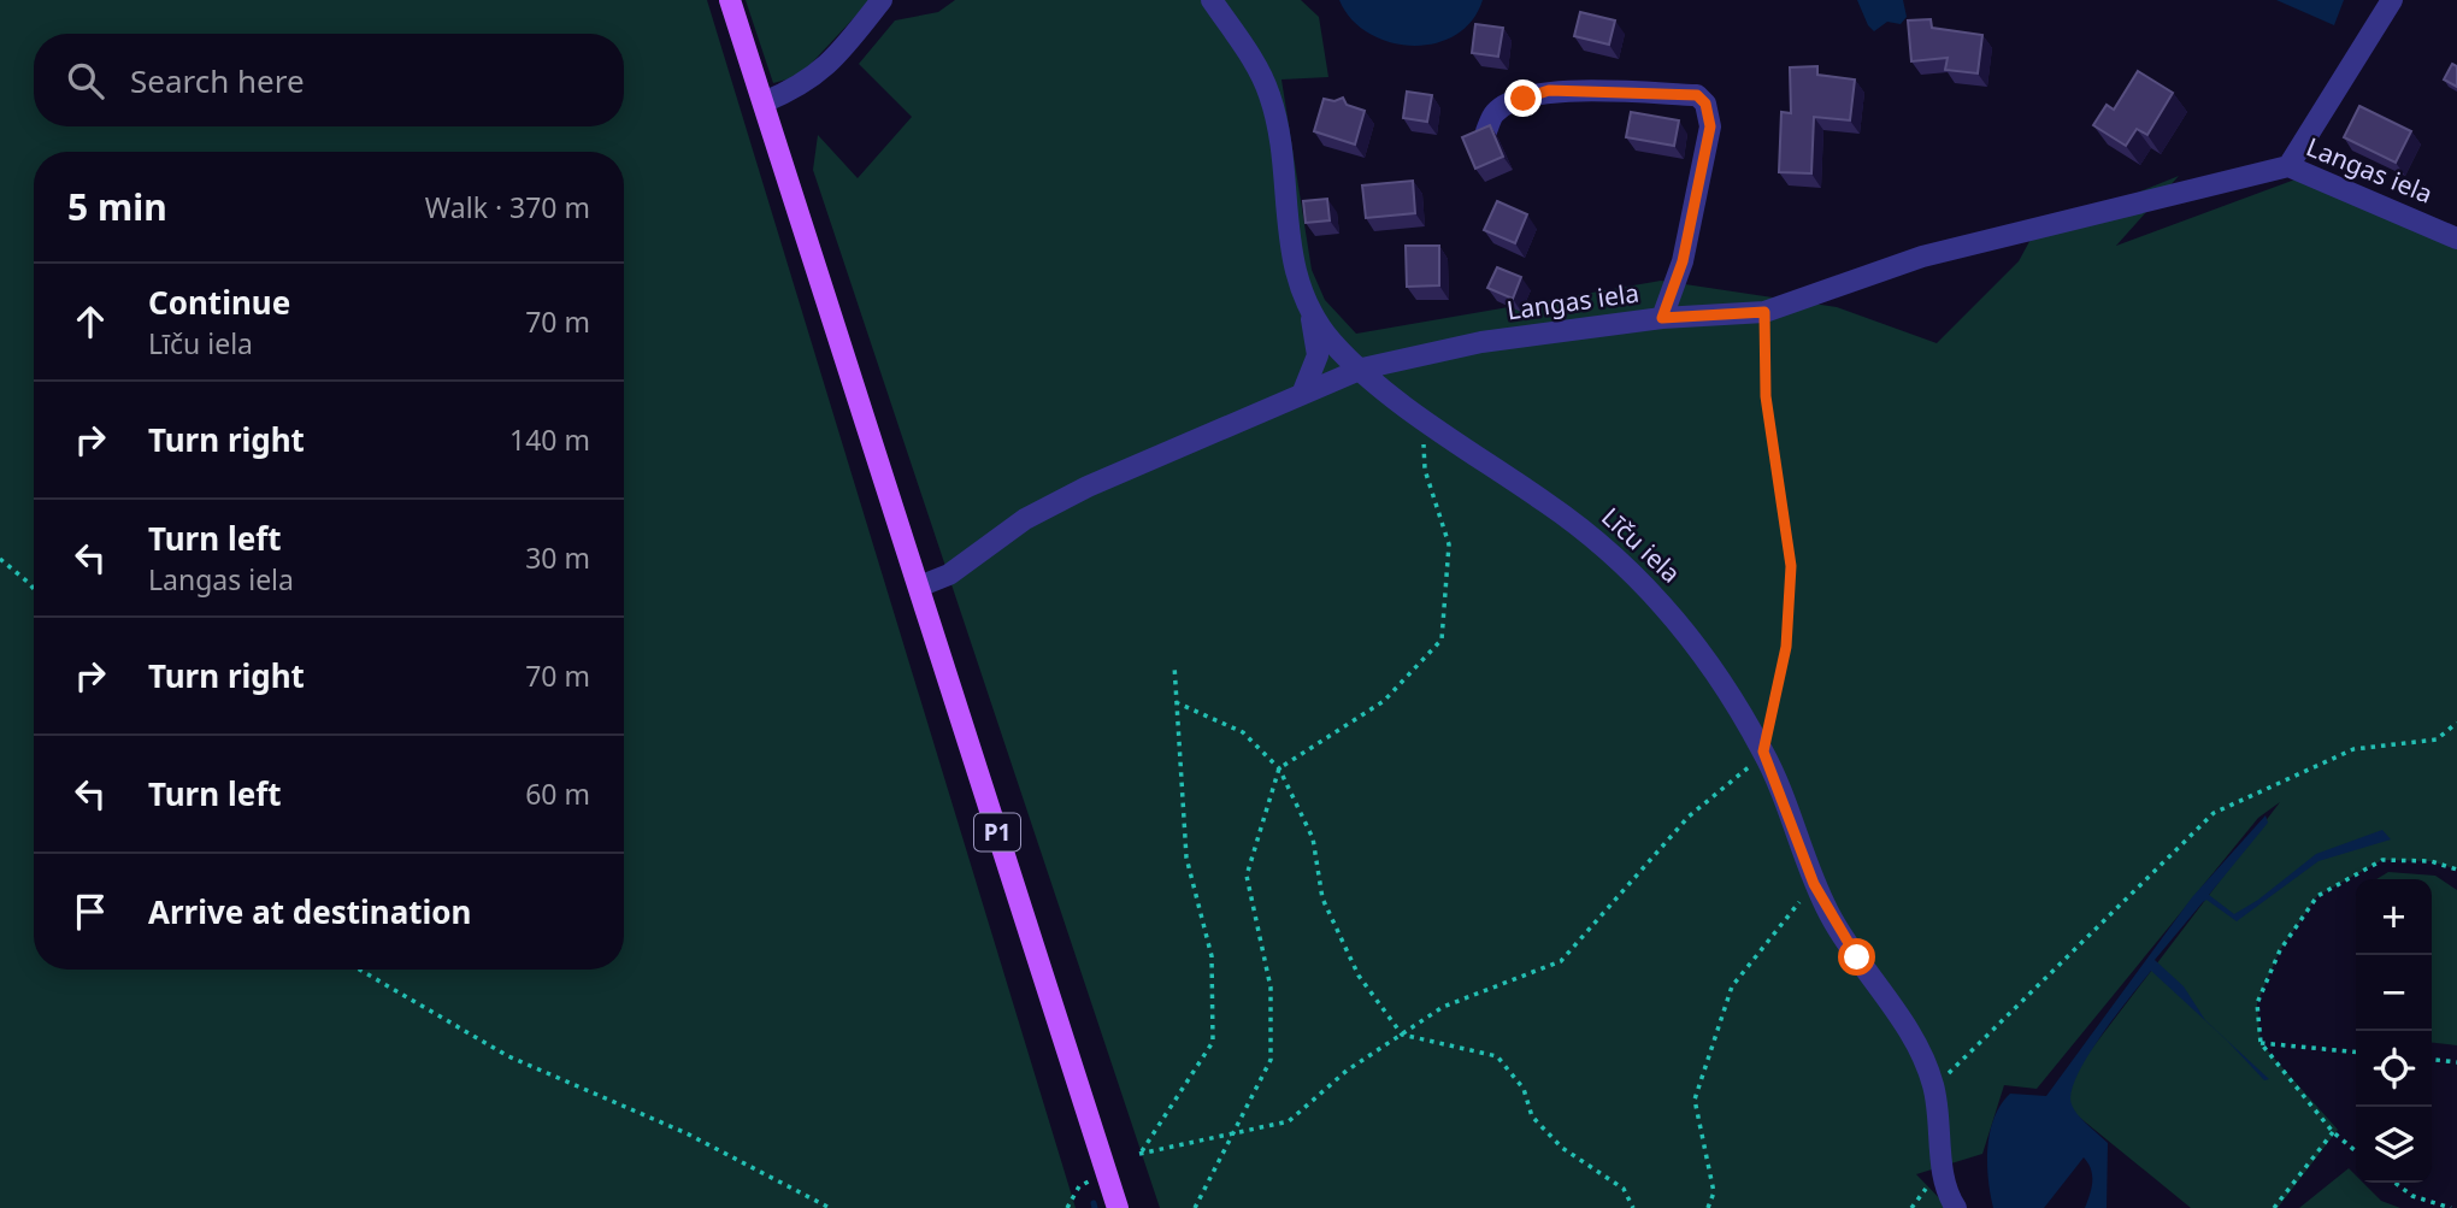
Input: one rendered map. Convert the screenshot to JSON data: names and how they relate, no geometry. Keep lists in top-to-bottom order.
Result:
{
  "streets": {
    "main road": ["P1"],
    "street": ["Langas iela", "Līču iela"]
  },
  "crossings": [
    ["Langas iela", "Līču iela"],
    ["Langas iela", "P1"]
  ],
  "page": {
    "search": "Search here",
    "heading": ["5 min", "Walk · 370 m"],
    "list": [
      ["Continue", "Līču iela", "70 m"],
      ["Turn right", "140 m"],
      ["Turn left", "Langas iela", "30 m"],
      ["Turn right", "70 m"],
      ["Turn left", "60 m"],
      "Arrive at destination"
    ],
    "map_buttons": ["+", "−"]
  }
}
